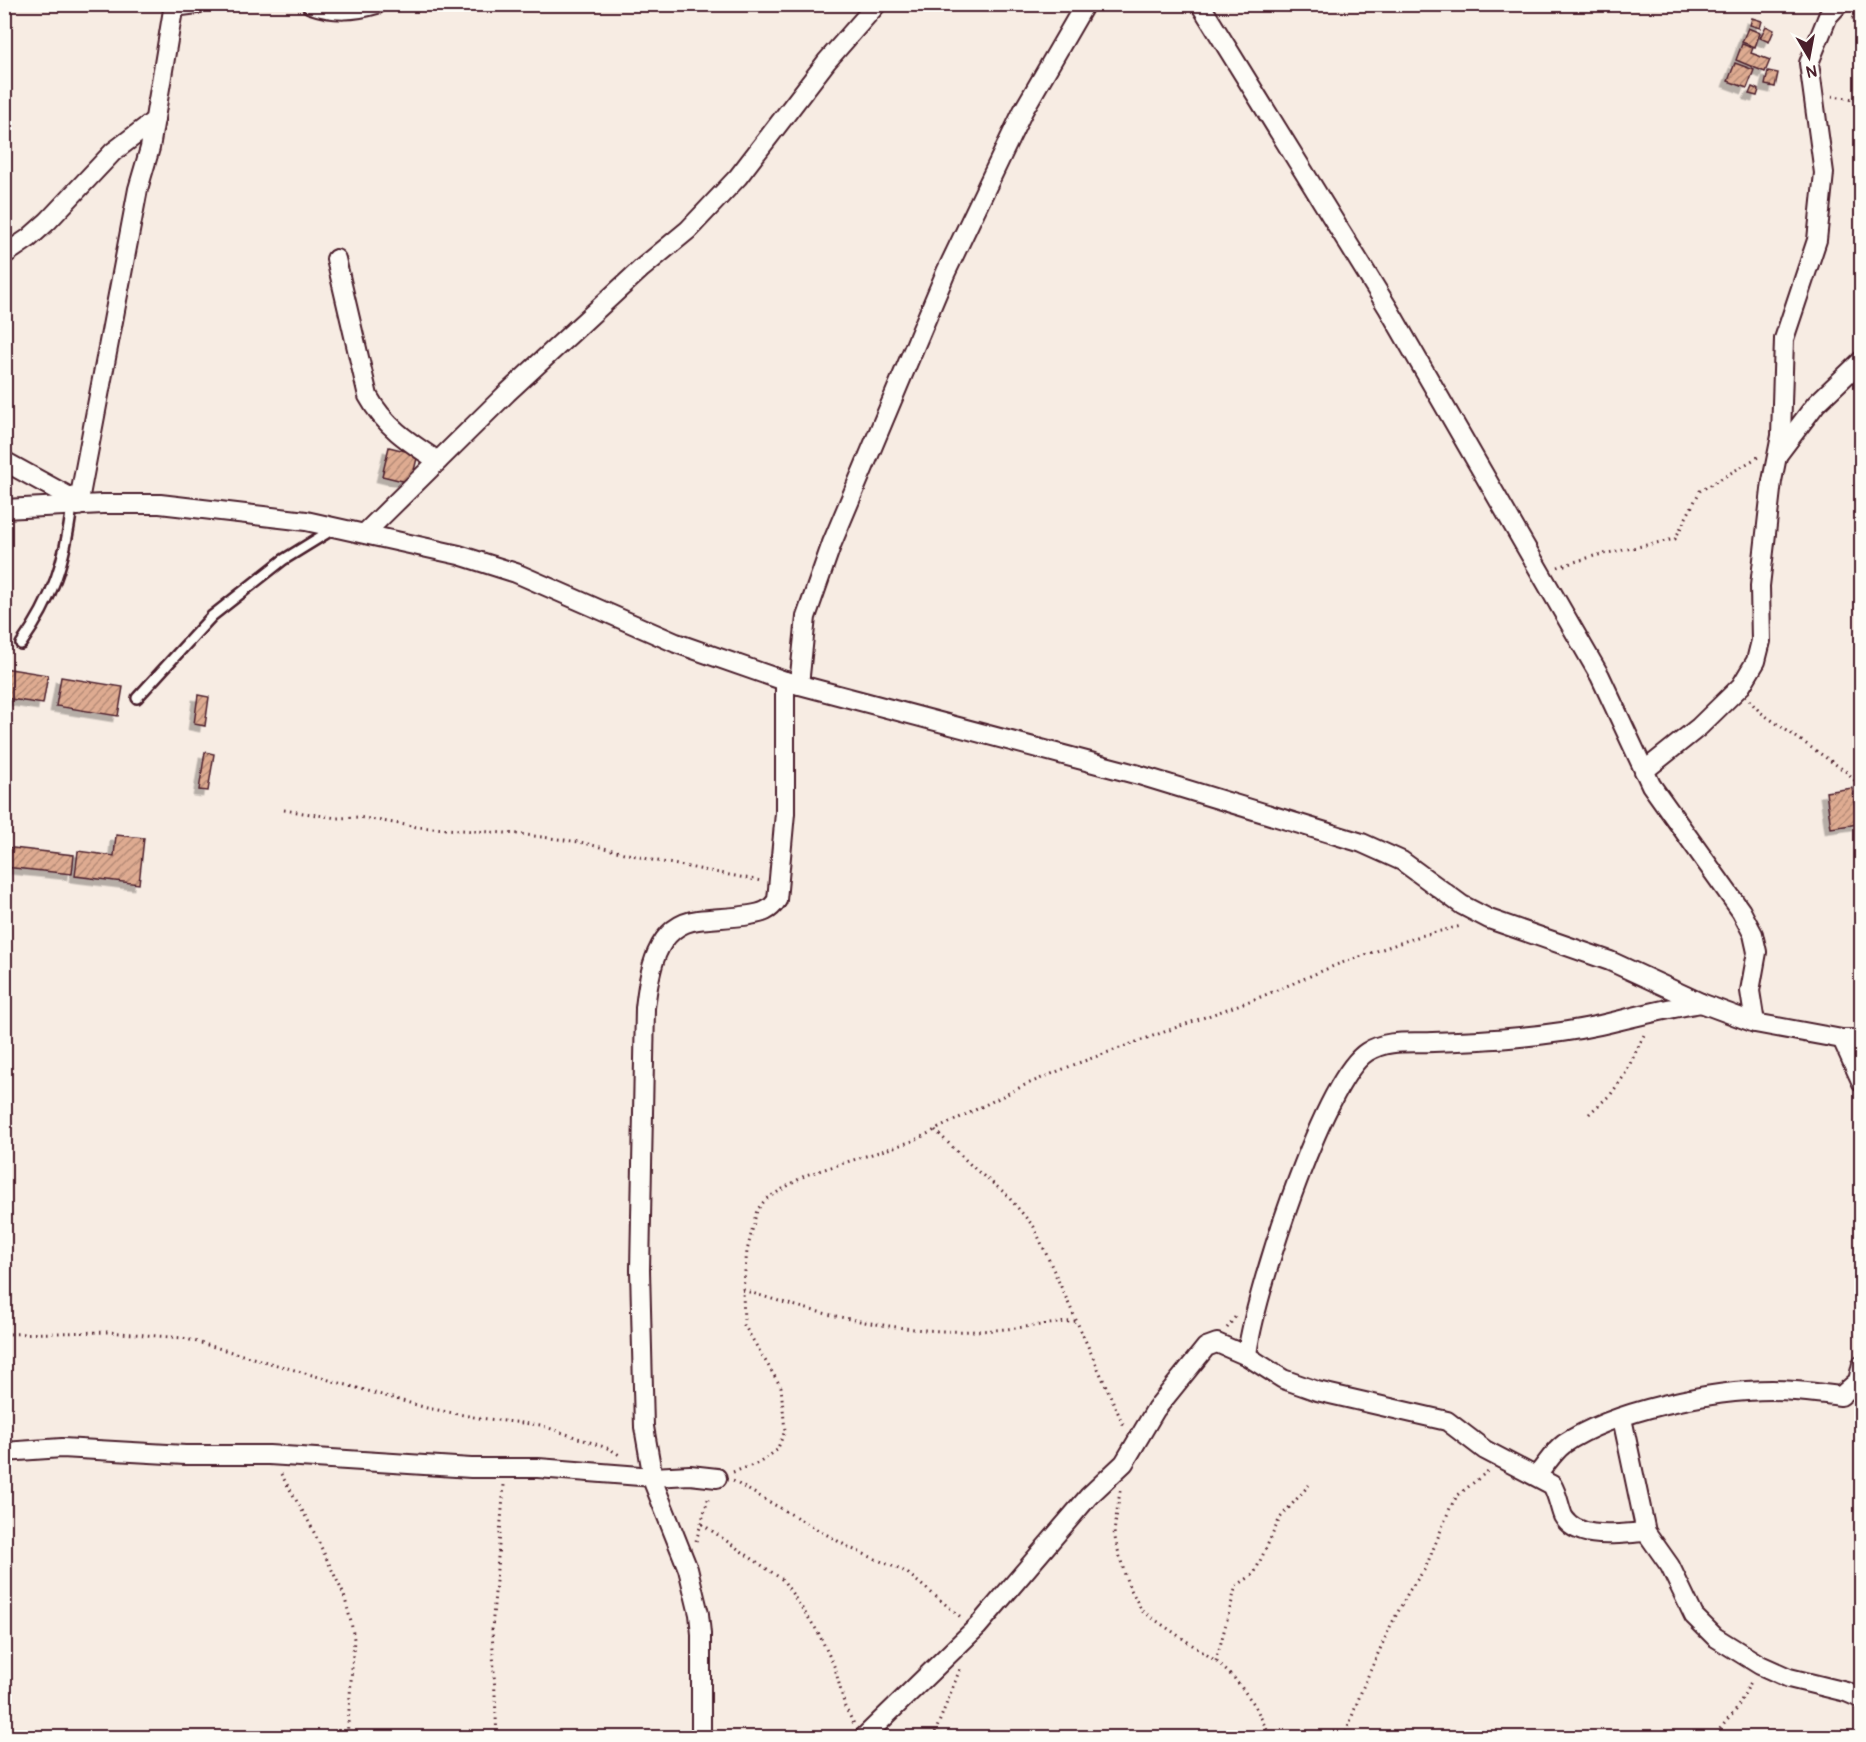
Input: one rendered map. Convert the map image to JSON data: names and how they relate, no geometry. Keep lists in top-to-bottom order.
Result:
{
  "north": "bottom"
}
